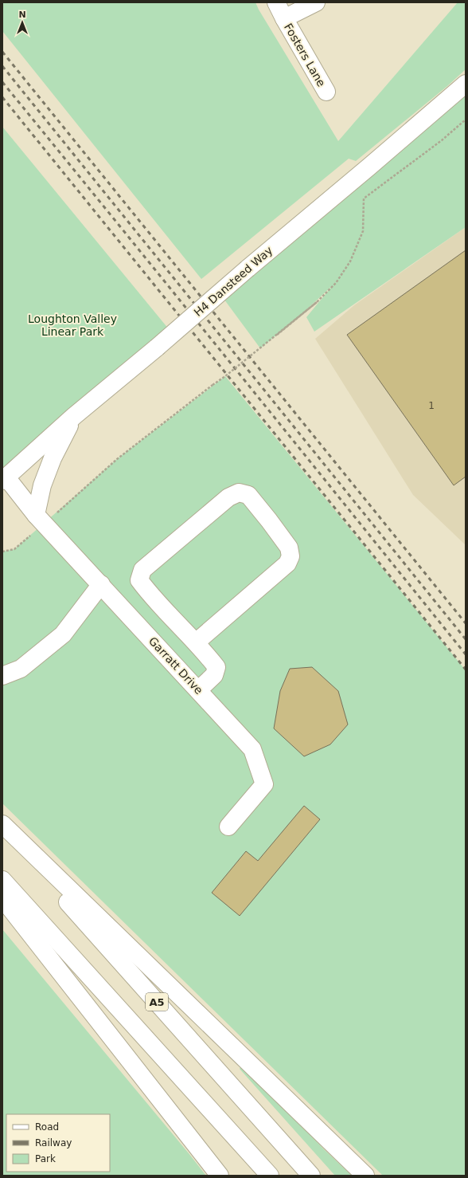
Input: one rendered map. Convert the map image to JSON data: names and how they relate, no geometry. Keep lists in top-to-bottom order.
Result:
{
  "streets": {
    "main road": [
      "Fosters Lane",
      "H4 Dansteed Way",
      "Garratt Drive",
      "A5"
    ]
  },
  "crossings": [
    ["H4 Dansteed Way", "Garratt Drive"]
  ],
  "parks": ["Loughton Valley Linear Park"],
  "house_numbers": ["1"],
  "legend": ["Road", "Railway", "Park"],
  "north": "top"
}
